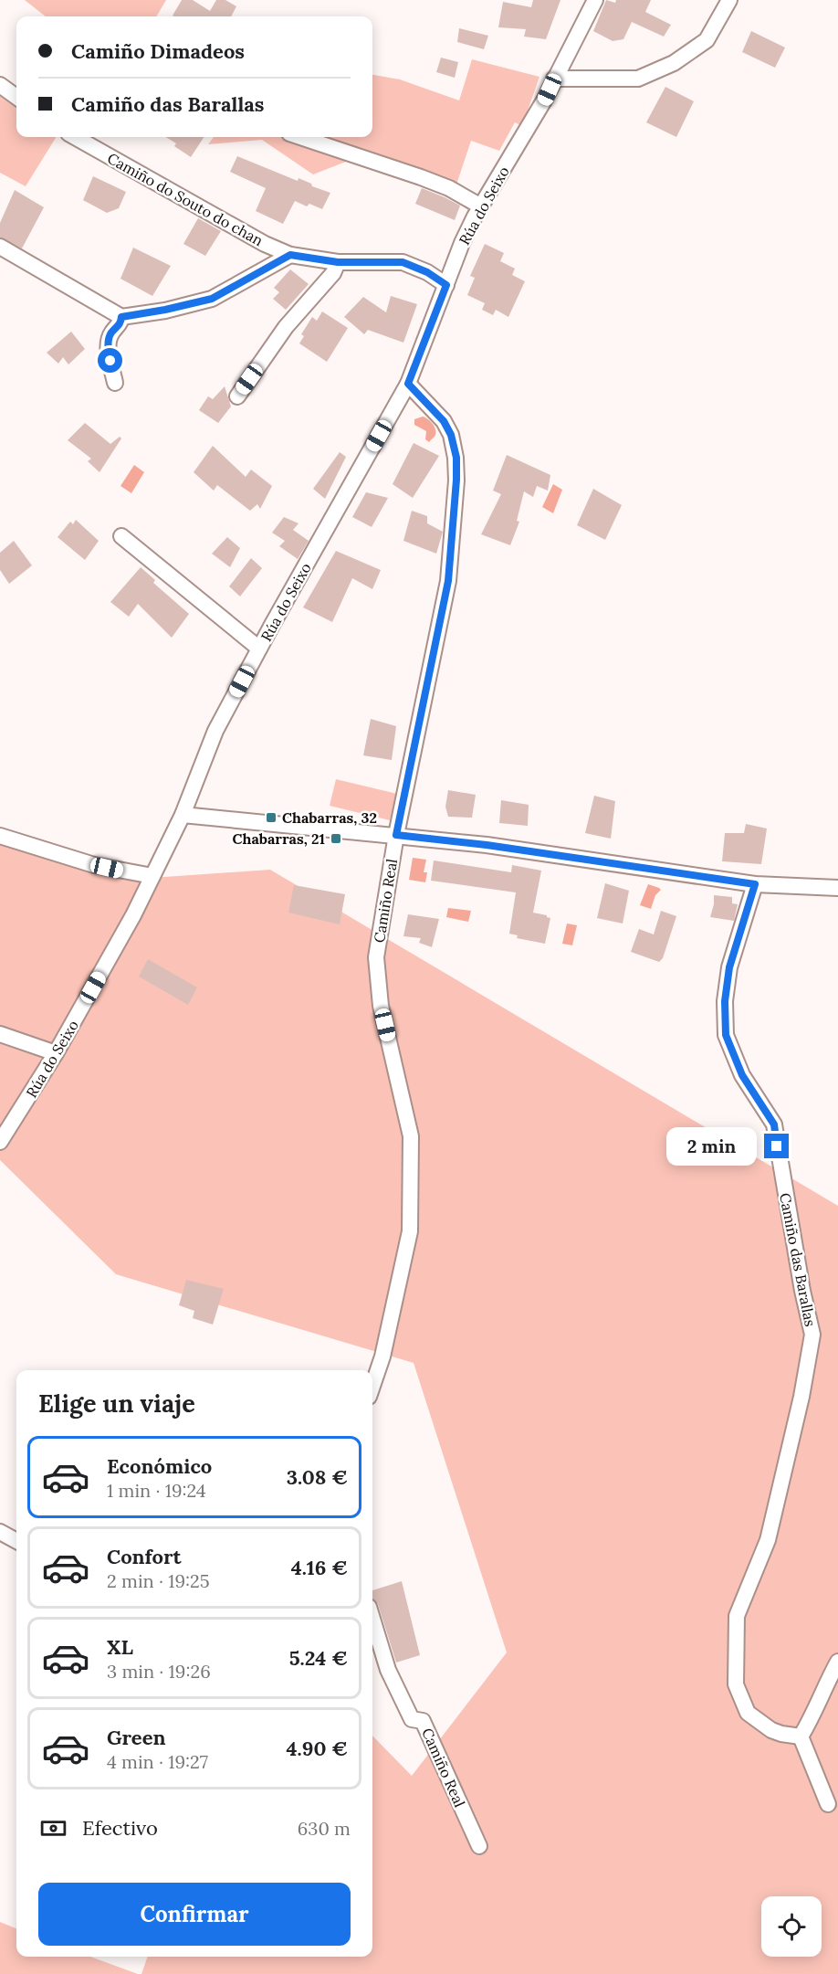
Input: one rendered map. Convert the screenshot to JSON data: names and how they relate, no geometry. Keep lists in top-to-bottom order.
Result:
{
  "streets": {
    "street": [
      "Camiño do Souto do chan",
      "Rúa do Seixo",
      "Camiño Real",
      "Camiño das Barallas"
    ]
  },
  "crossings": [
    ["Camiño do Souto do chan", "Rúa do Seixo"],
    ["Rúa do Seixo", "Camiño Real"]
  ],
  "places": {
    "transit": ["Chabarras, 32", "Chabarras, 21"]
  },
  "page": {
    "banner": ["Camiño Dimadeos", "Camiño das Barallas"],
    "bubble": "2 min",
    "heading": "Elige un viaje",
    "list": [
      {
        "name": "Económico",
        "note": "1 min · 19:24",
        "value": "3.08 €"
      },
      {
        "name": "Confort",
        "note": "2 min · 19:25",
        "value": "4.16 €"
      },
      {
        "name": "XL",
        "note": "3 min · 19:26",
        "value": "5.24 €"
      },
      {
        "name": "Green",
        "note": "4 min · 19:27",
        "value": "4.90 €"
      }
    ],
    "pay": ["Efectivo", "630 m"],
    "buttons": "Confirmar"
  }
}
